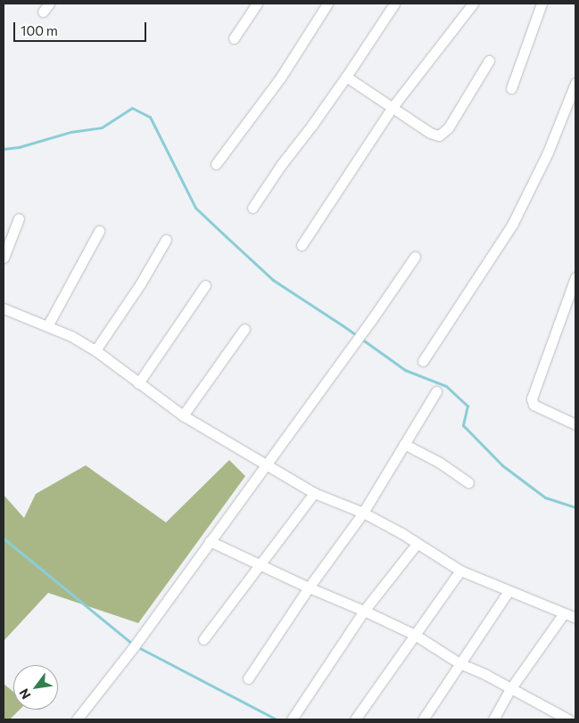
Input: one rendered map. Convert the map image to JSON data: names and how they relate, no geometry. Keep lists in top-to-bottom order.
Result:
{
  "scale_bar": "100 m",
  "north": "bottom left"
}
